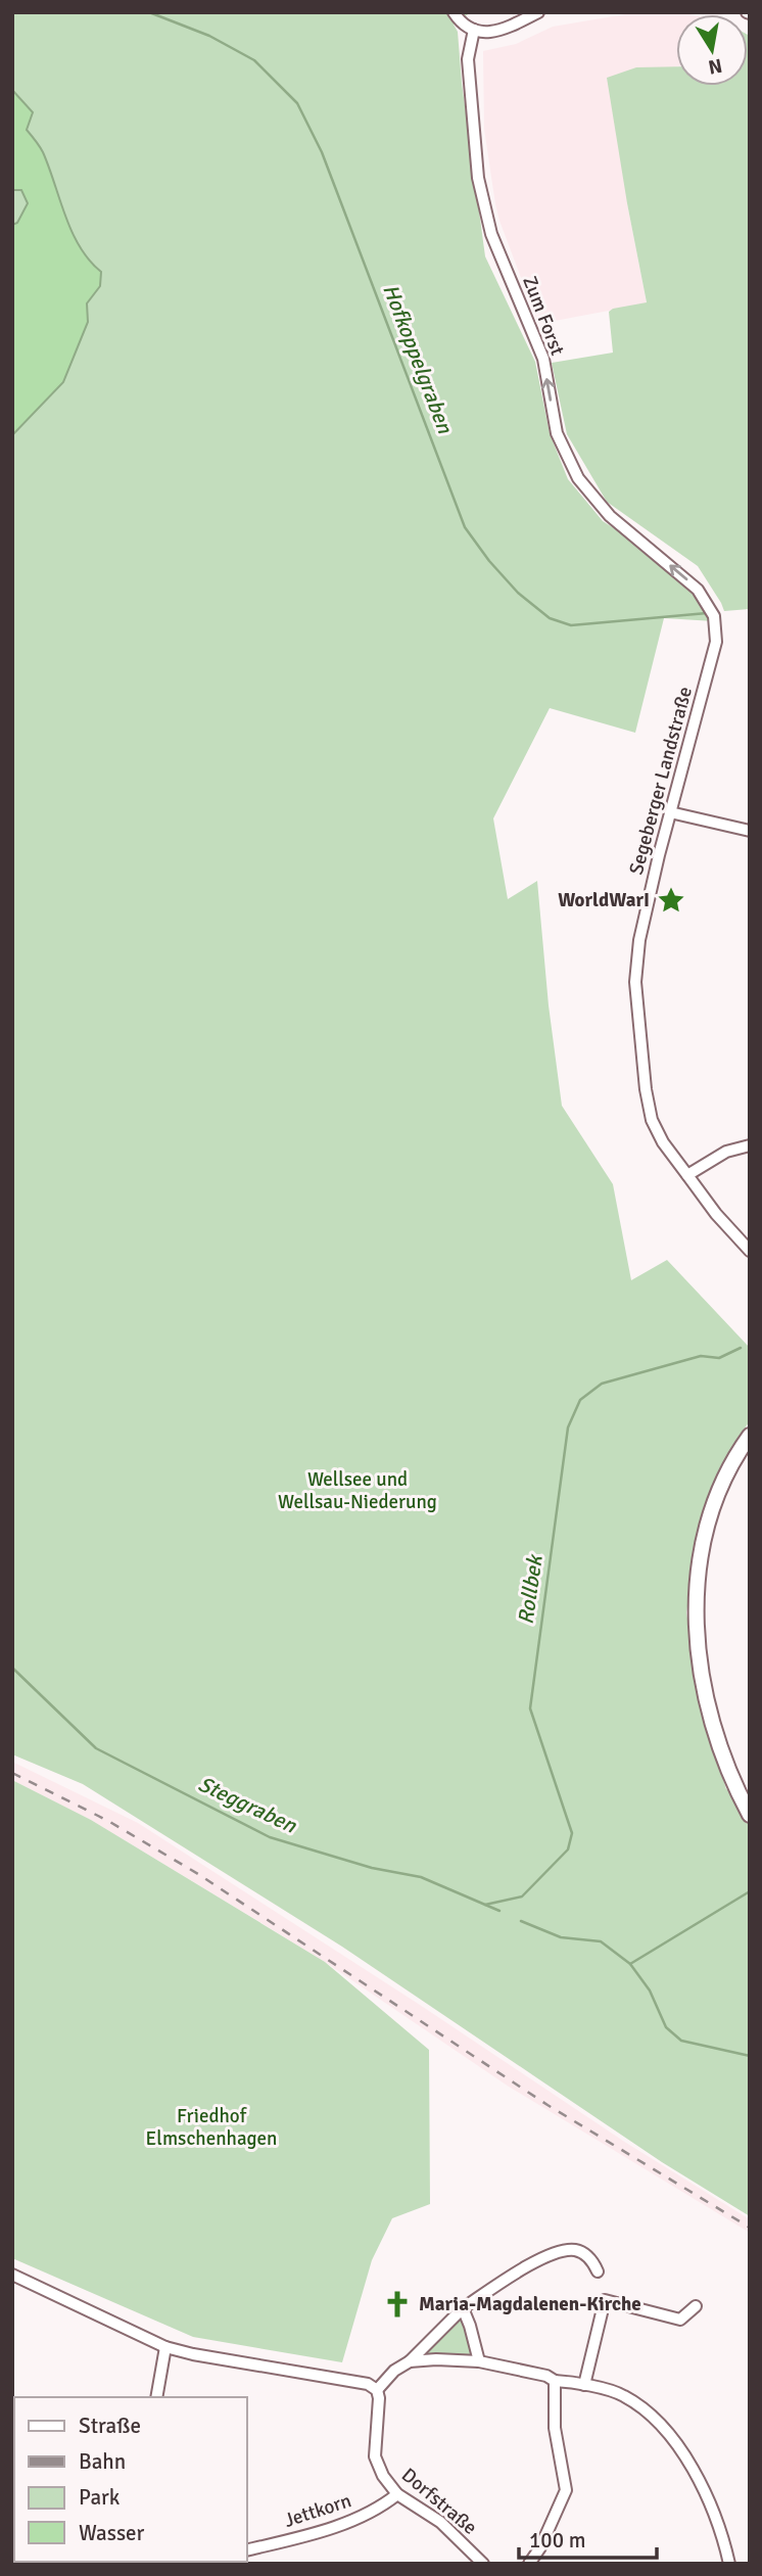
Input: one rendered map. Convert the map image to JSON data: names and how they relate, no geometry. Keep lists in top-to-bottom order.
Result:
{
  "streets": {
    "street": [
      "Zum Forst",
      "Segeberger Landstraße",
      "Dorfstraße",
      "Jettkorn"
    ]
  },
  "crossings": [
    ["Zum Forst", "Segeberger Landstraße"],
    ["Dorfstraße", "Jettkorn"]
  ],
  "one_way": ["Zum Forst"],
  "water": ["Hofkoppelgraben", "Rollbek", "Steggraben"],
  "parks": ["Wellsee und Wellsau-Niederung", "Friedhof Elmschenhagen"],
  "places": {
    "place": ["WorldWarI"],
    "church": ["Maria-Magdalenen-Kirche"]
  },
  "legend": [
    "Straße",
    "Bahn",
    "Park",
    "Wasser"
  ],
  "scale_bar": "100 m",
  "north": "bottom"
}
